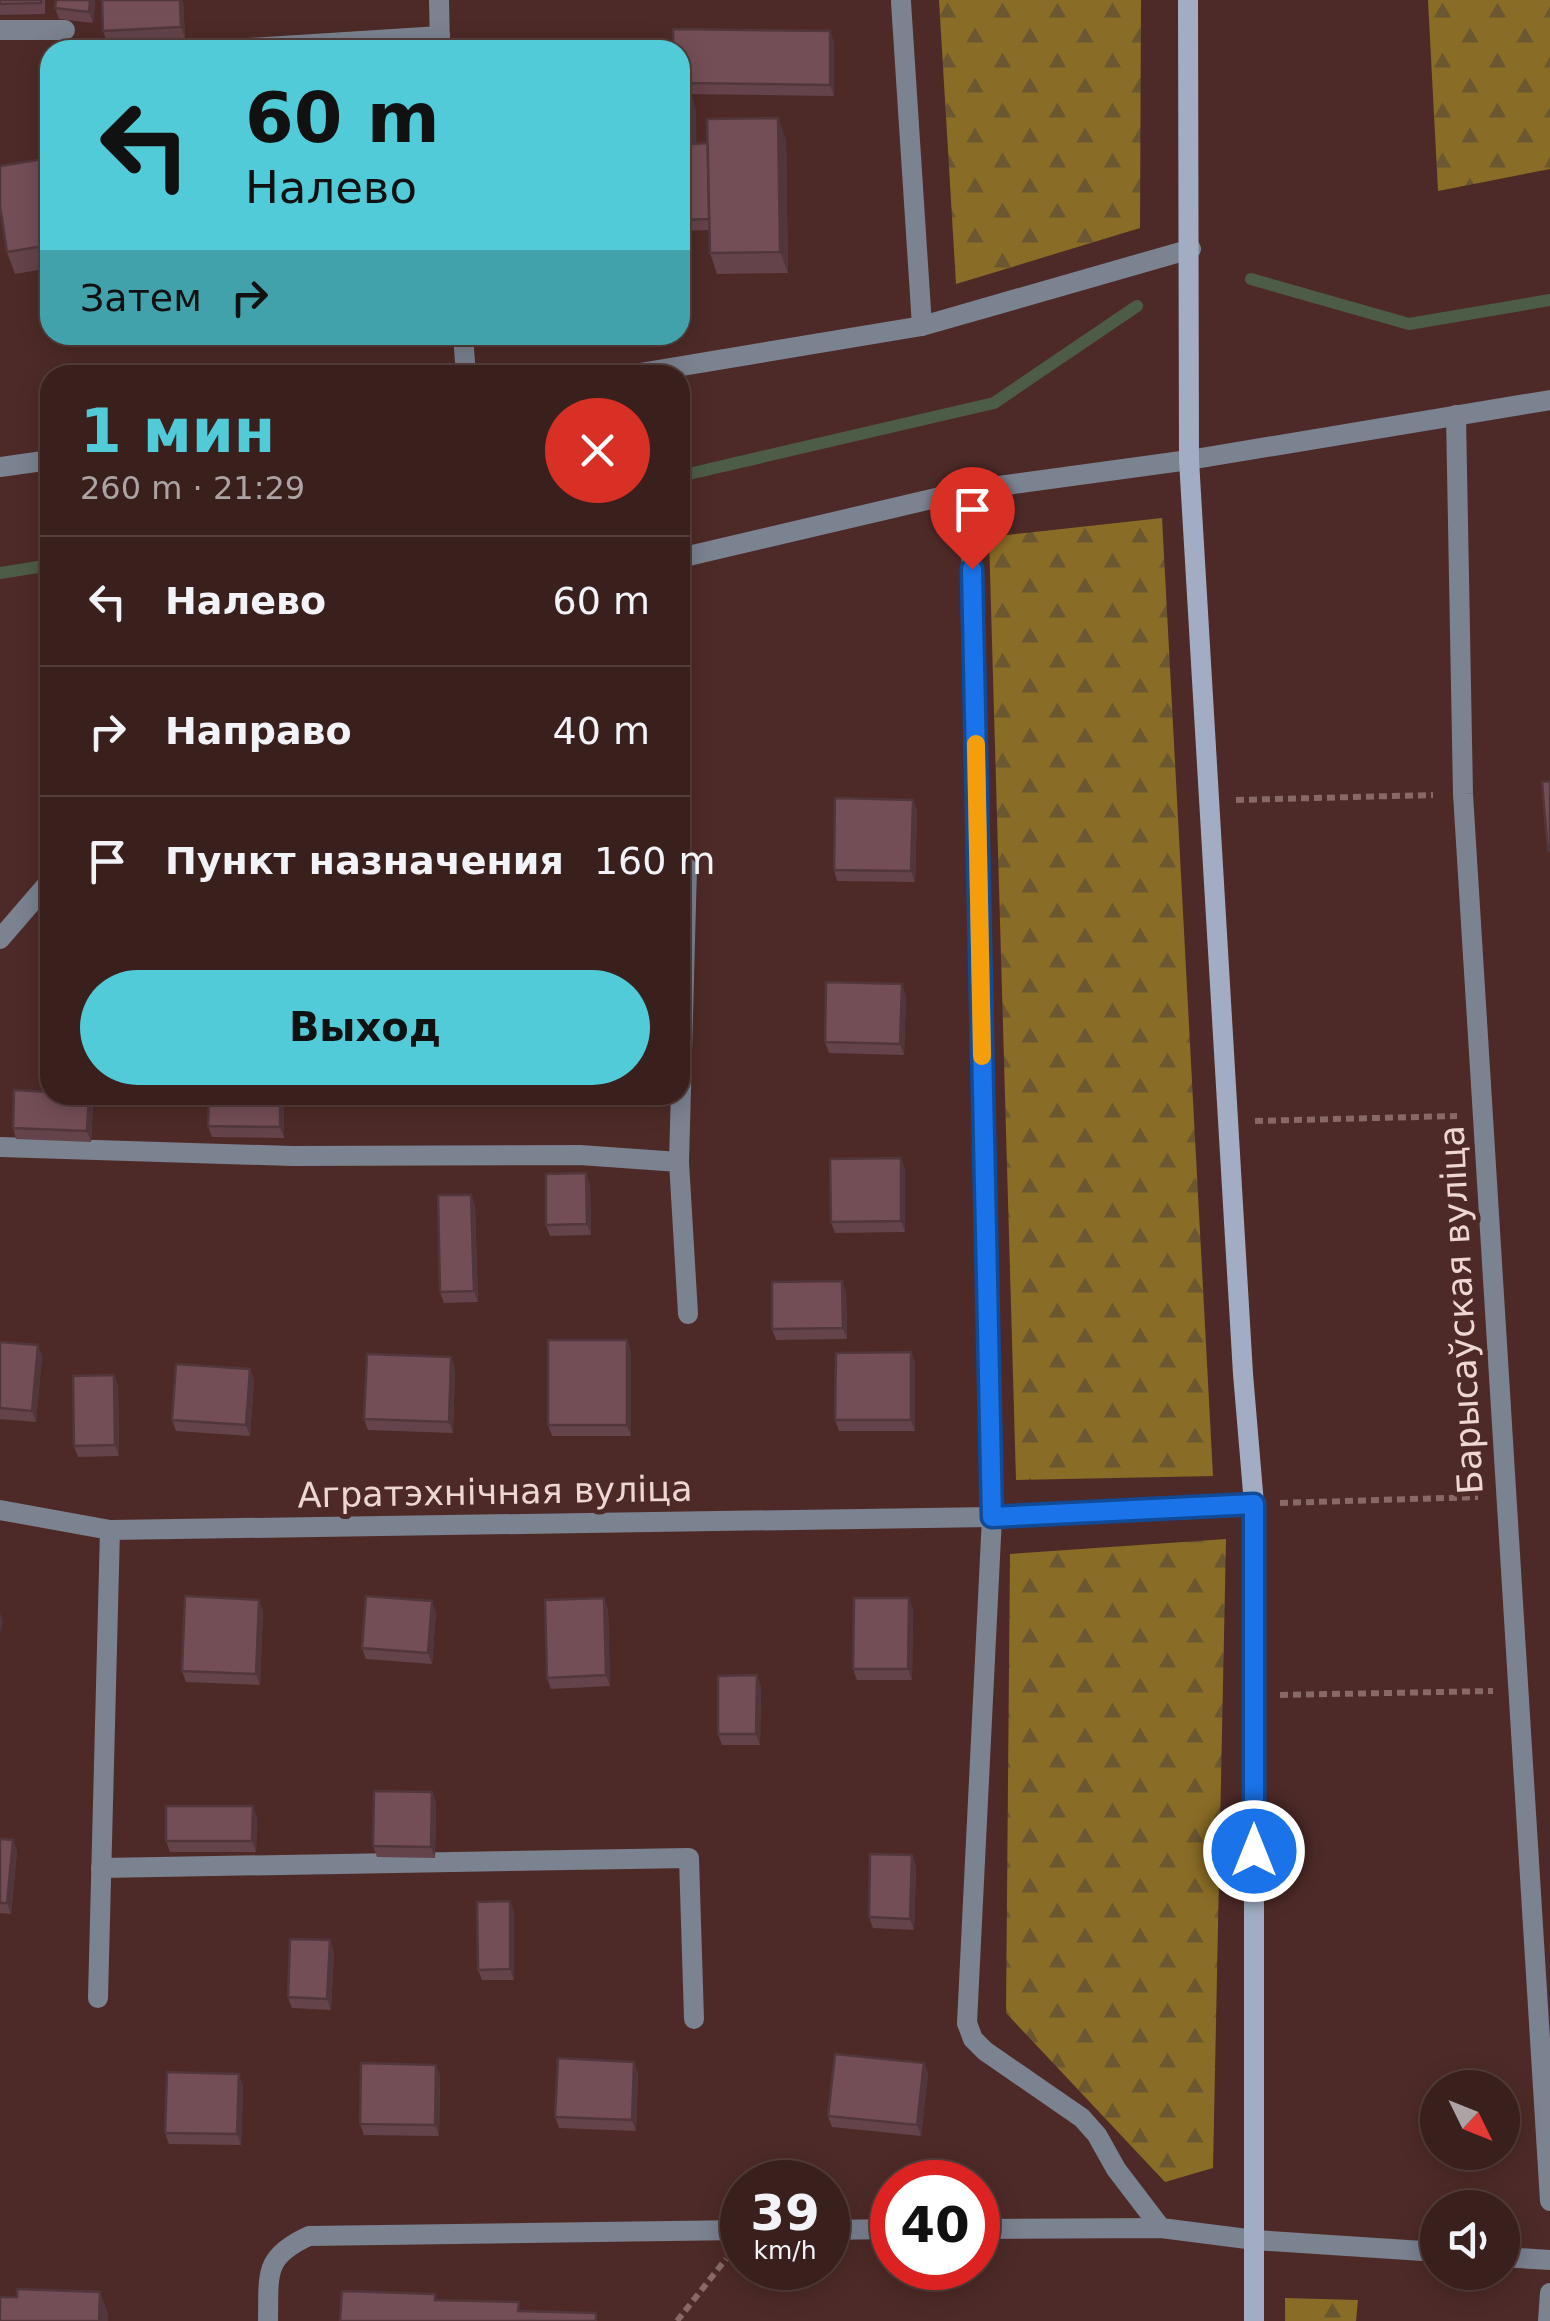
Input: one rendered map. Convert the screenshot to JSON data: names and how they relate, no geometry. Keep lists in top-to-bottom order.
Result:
{
  "streets": {
    "street": ["Барысаўская вуліца", "Агратэхнічная вуліца"]
  },
  "north": "bottom right",
  "page": {
    "turn": ["60 m", "Налево"],
    "then": "Затем",
    "heading": ["1 мин", "260 m · 21:29"],
    "list": [
      {
        "name": "Налево",
        "value": "60 m"
      },
      {
        "name": "Направо",
        "value": "40 m"
      },
      {
        "name": "Пункт назначения",
        "value": "160 m"
      }
    ],
    "buttons": "Выход",
    "speed": "39 km/h",
    "limit": "40"
  }
}
